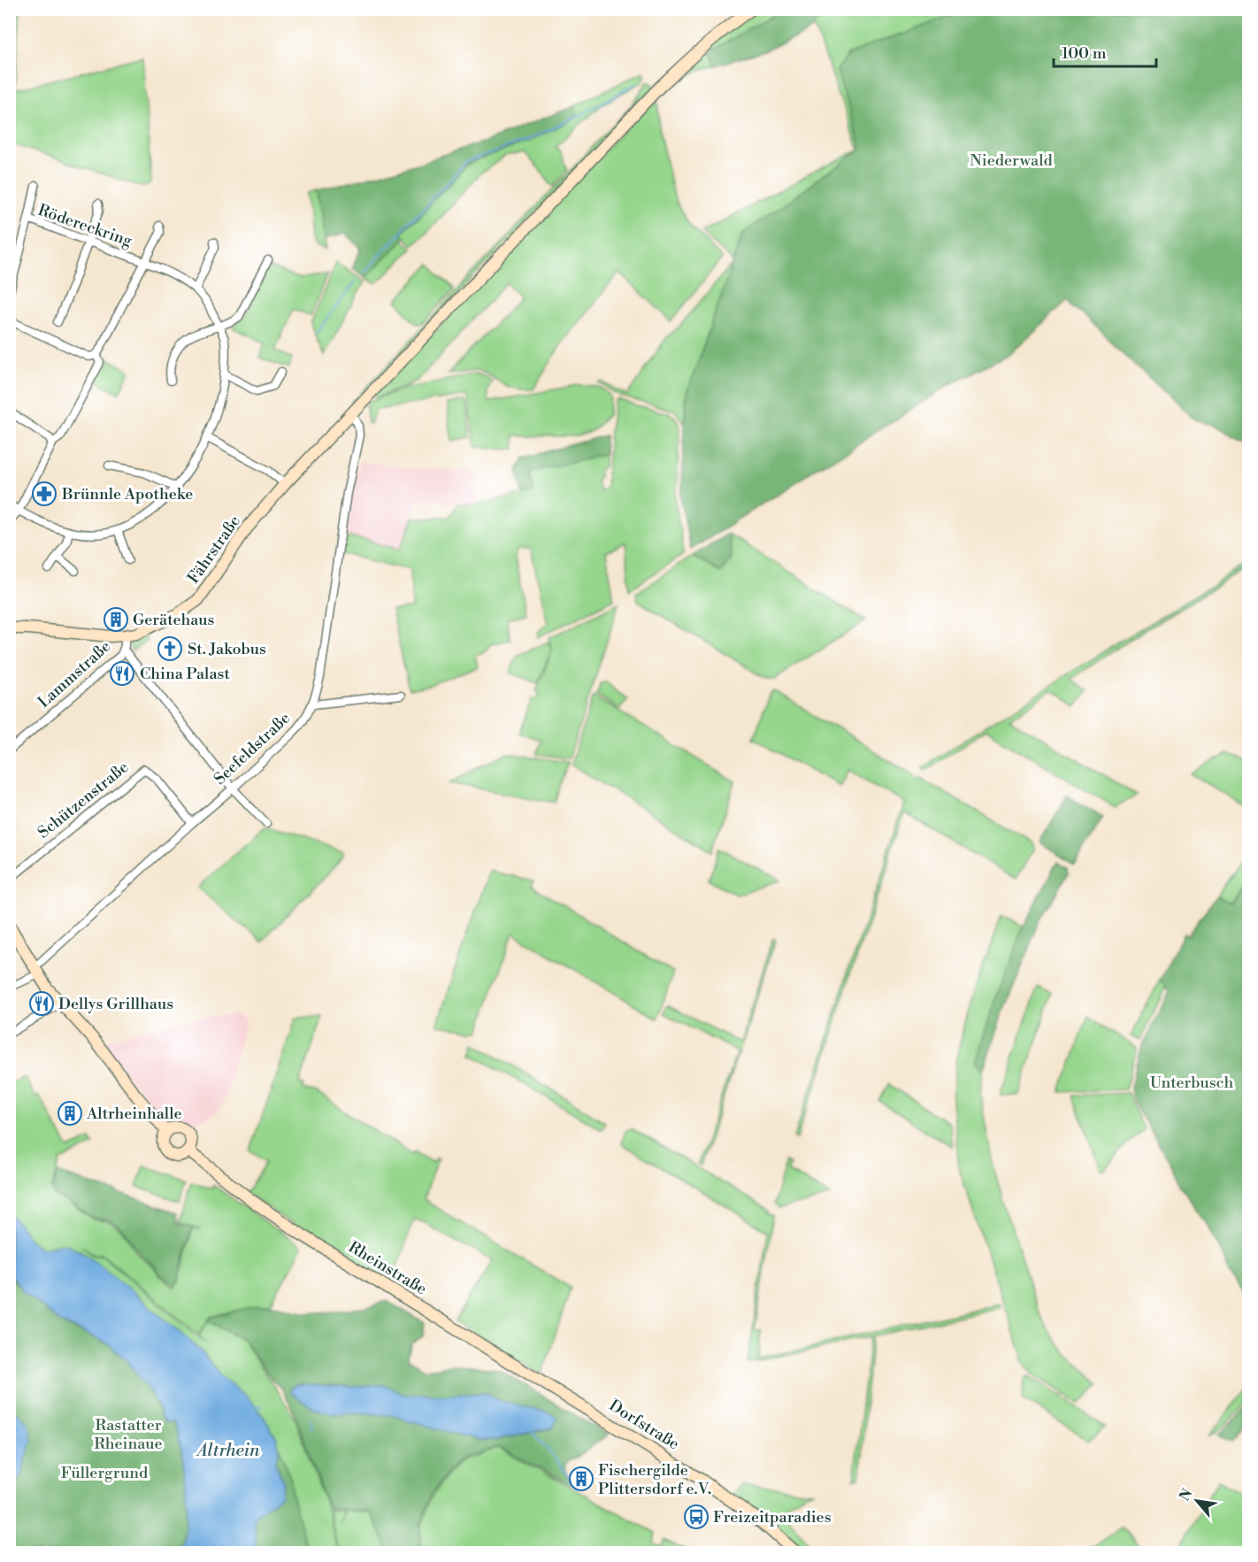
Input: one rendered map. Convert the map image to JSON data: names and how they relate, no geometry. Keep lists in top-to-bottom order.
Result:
{
  "streets": {
    "main road": ["Fährstraße", "Rheinstraße", "Dorfstraße"],
    "street": [
      "Rödereckring",
      "Lammstraße",
      "Seefeldstraße",
      "Schützenstraße"
    ]
  },
  "crossings": [
    ["Fährstraße", "Lammstraße"],
    ["Fährstraße", "Seefeldstraße"],
    ["Seefeldstraße", "Schützenstraße"],
    ["Rheinstraße", "Dorfstraße"]
  ],
  "water": ["Altrhein"],
  "parks": [
    "Niederwald",
    "Unterbusch",
    "Rastatter Rheinaue",
    "Füllergrund"
  ],
  "places": {
    "pharmacy": ["Brünnle Apotheke"],
    "building": ["Gerätehaus", "Altrheinhalle", "Fischergilde Plittersdorf e.V."],
    "church": ["St. Jakobus"],
    "restaurant": ["China Palast", "Dellys Grillhaus"],
    "bus stop": ["Freizeitparadies"]
  },
  "scale_bar": "100 m",
  "north": "top left"
}
